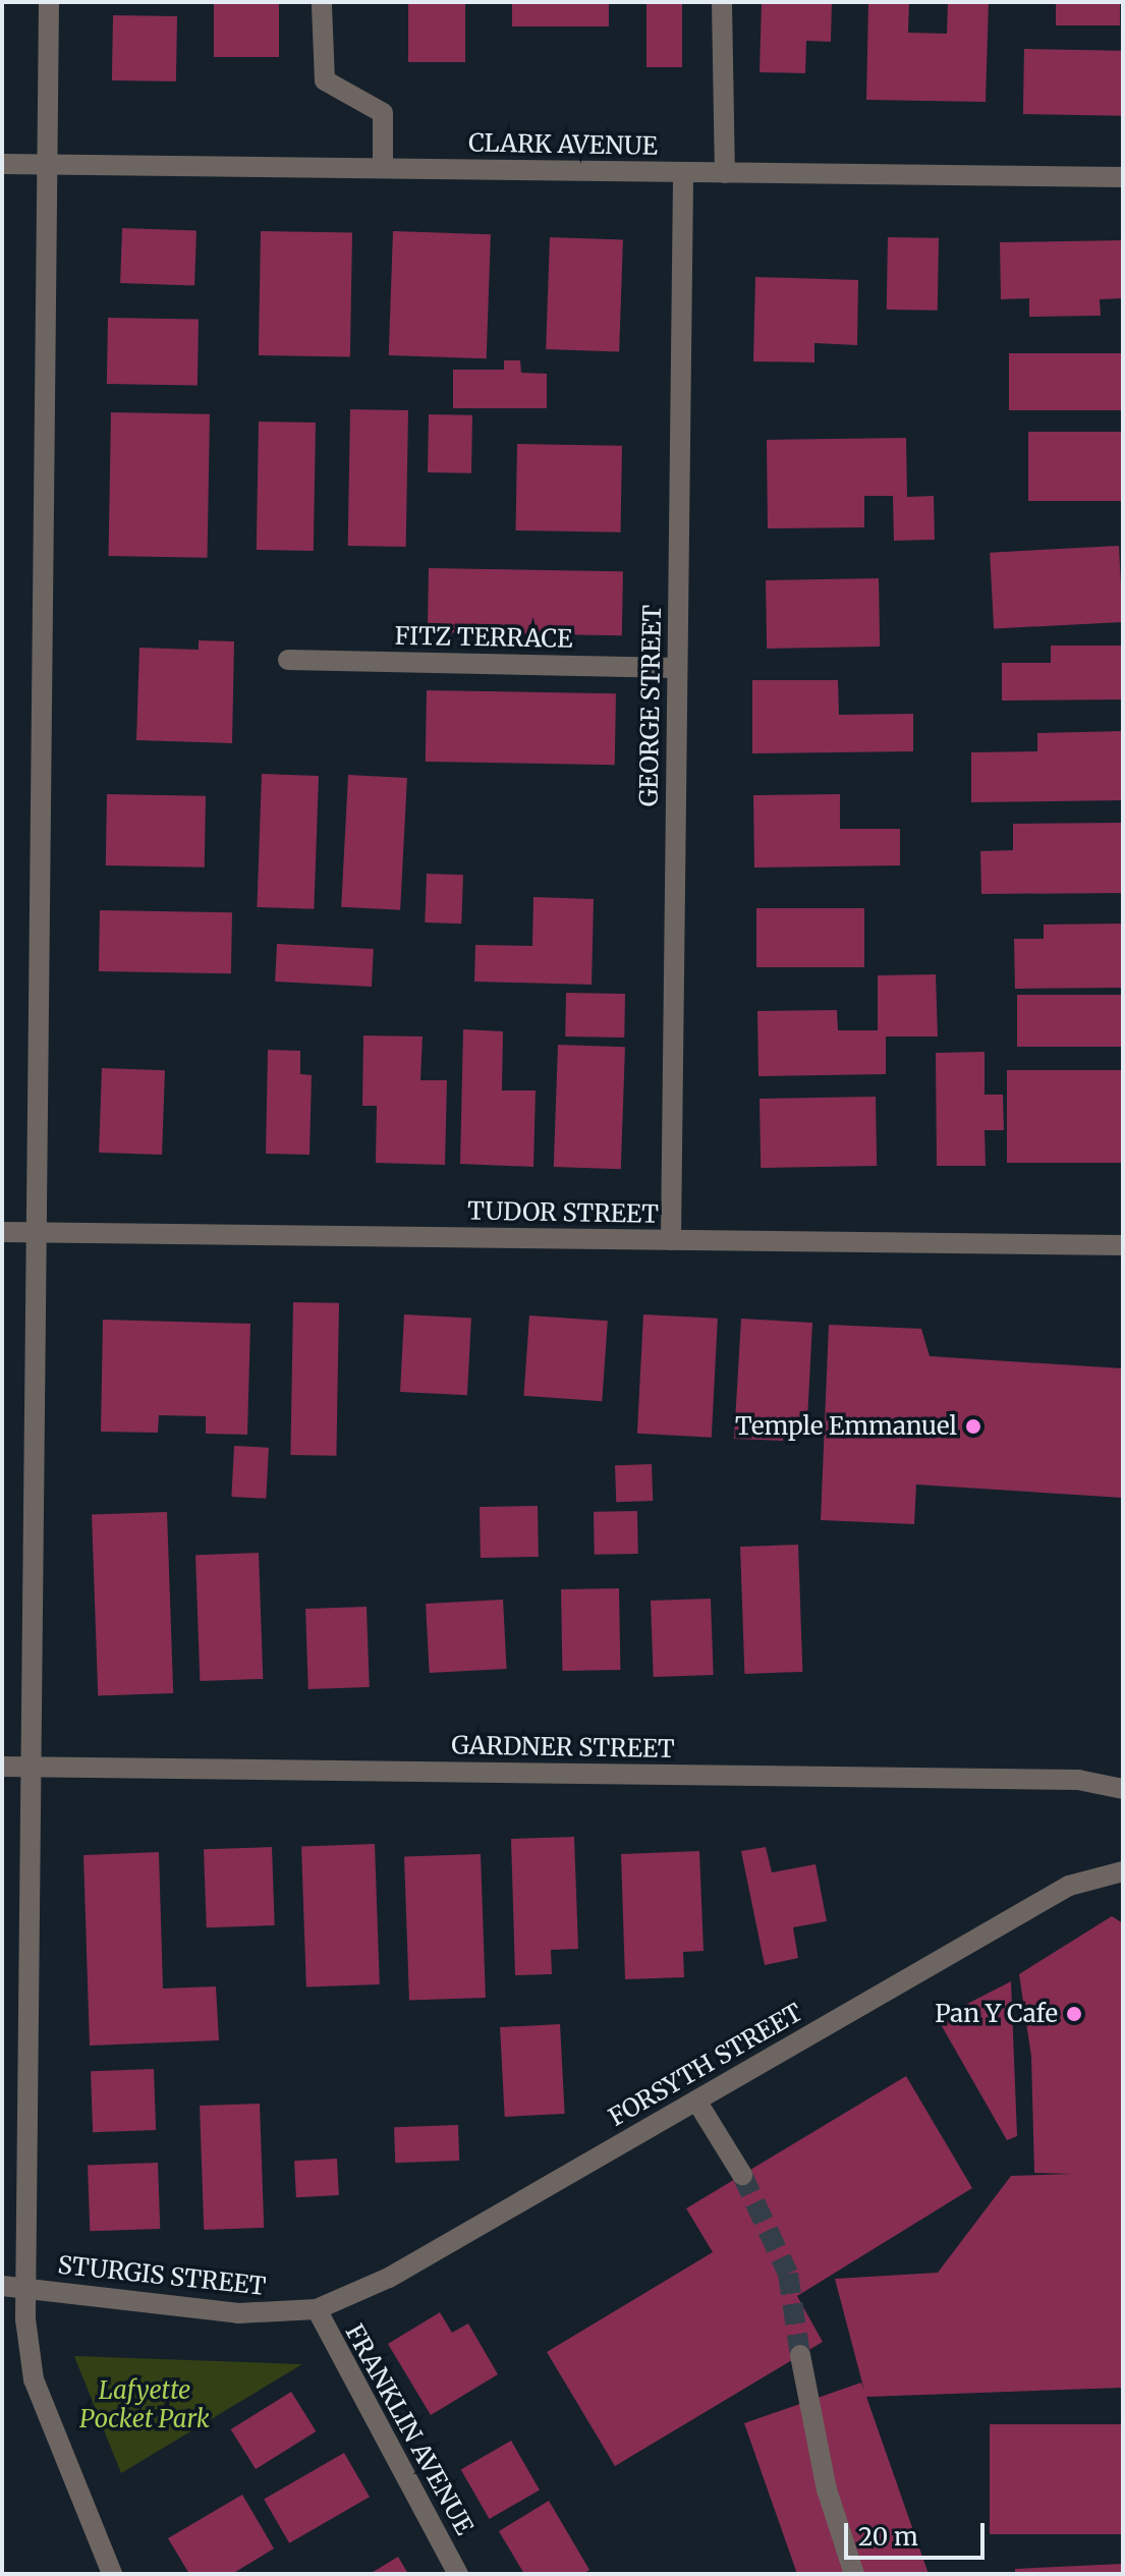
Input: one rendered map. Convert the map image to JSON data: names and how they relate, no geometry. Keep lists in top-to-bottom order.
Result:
{
  "streets": {
    "street": [
      "CLARK AVENUE",
      "FITZ TERRACE",
      "GEORGE STREET",
      "TUDOR STREET",
      "GARDNER STREET",
      "FORSYTH STREET",
      "STURGIS STREET",
      "FRANKLIN AVENUE"
    ]
  },
  "crossings": [
    ["CLARK AVENUE", "GEORGE STREET"],
    ["FITZ TERRACE", "GEORGE STREET"],
    ["GEORGE STREET", "TUDOR STREET"],
    ["FORSYTH STREET", "STURGIS STREET"],
    ["FORSYTH STREET", "FRANKLIN AVENUE"],
    ["STURGIS STREET", "FRANKLIN AVENUE"]
  ],
  "parks": ["Lafyette Pocket Park"],
  "places": ["Temple Emmanuel", "Pan Y Cafe"],
  "scale_bar": "20 m"
}
